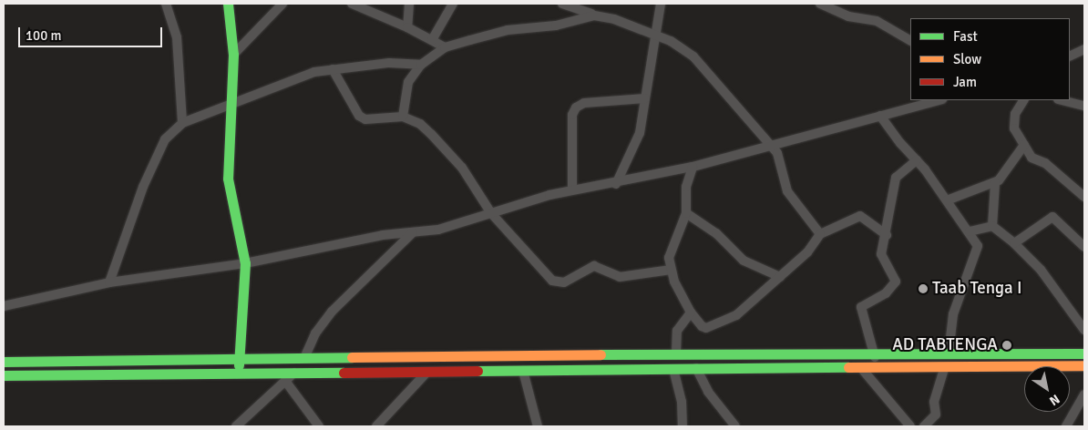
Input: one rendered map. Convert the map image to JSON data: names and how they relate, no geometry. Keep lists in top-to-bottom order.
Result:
{
  "places": ["Taab Tenga I", "AD TABTENGA"],
  "legend": ["Fast", "Slow", "Jam"],
  "scale_bar": "100 m",
  "north": "bottom right"
}
